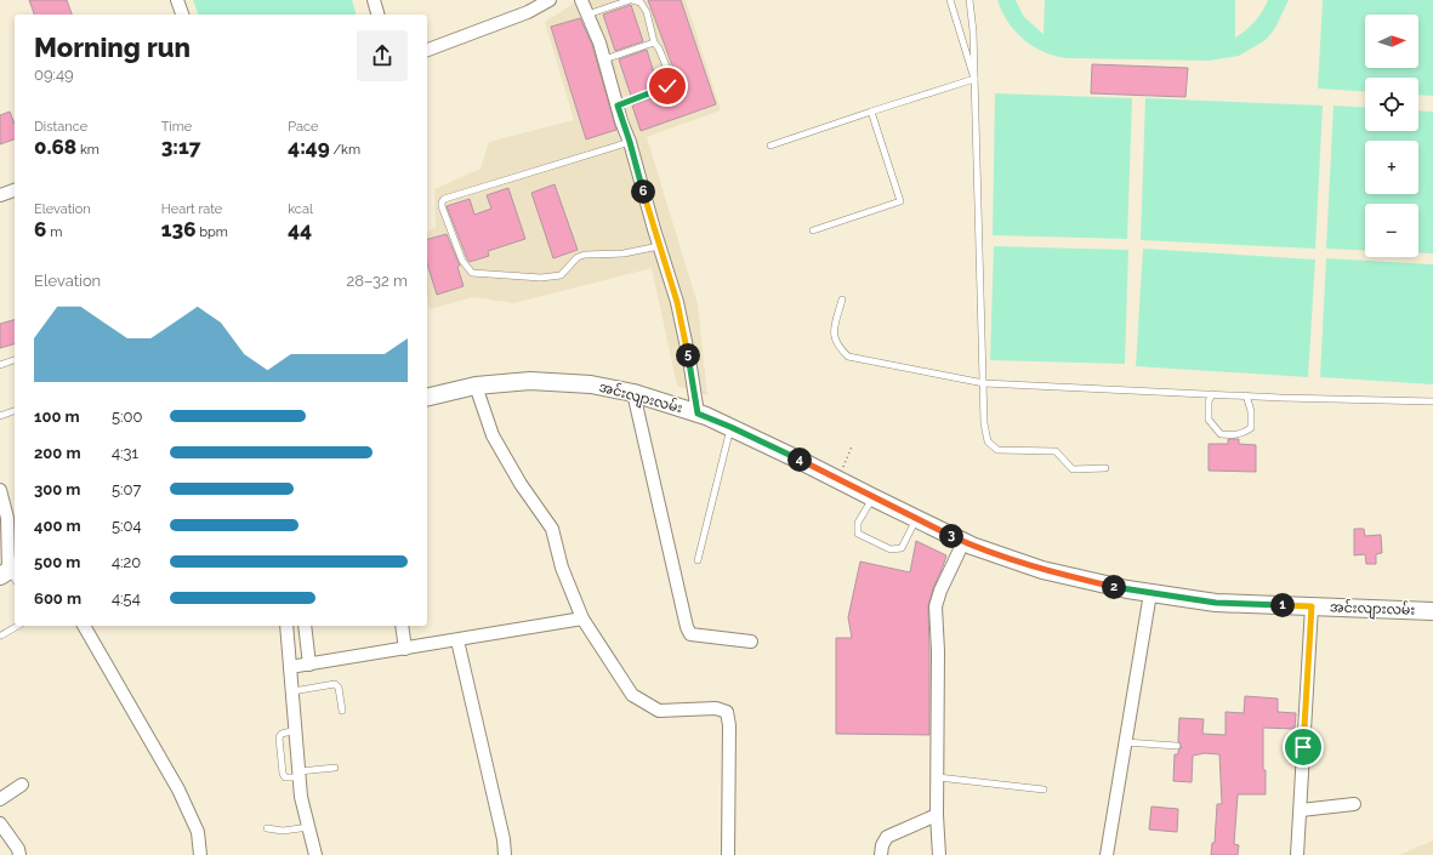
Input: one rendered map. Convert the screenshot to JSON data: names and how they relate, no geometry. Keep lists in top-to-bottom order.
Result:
{
  "streets": {
    "main road": ["အင်းလျားလမ်း"]
  },
  "north": "right",
  "page": {
    "map_buttons": ["+", "−"],
    "heading": ["Morning run", "09:49"],
    "stats": [
      ["Distance", "0.68 km"],
      ["Time", "3:17"],
      ["Pace", "4:49 /km"],
      ["Elevation", "6 m"],
      ["Heart rate", "136 bpm"],
      ["kcal", "44"]
    ],
    "pins": [
      "6",
      "5",
      "4",
      "3",
      "2",
      "1"
    ],
    "chart": ["Elevation", "28–32 m"],
    "list": [
      {
        "name": "100 m",
        "note": "5:00"
      },
      {
        "name": "200 m",
        "note": "4:31"
      },
      {
        "name": "300 m",
        "note": "5:07"
      },
      {
        "name": "400 m",
        "note": "5:04"
      },
      {
        "name": "500 m",
        "note": "4:20"
      },
      {
        "name": "600 m",
        "note": "4:54"
      }
    ]
  }
}
